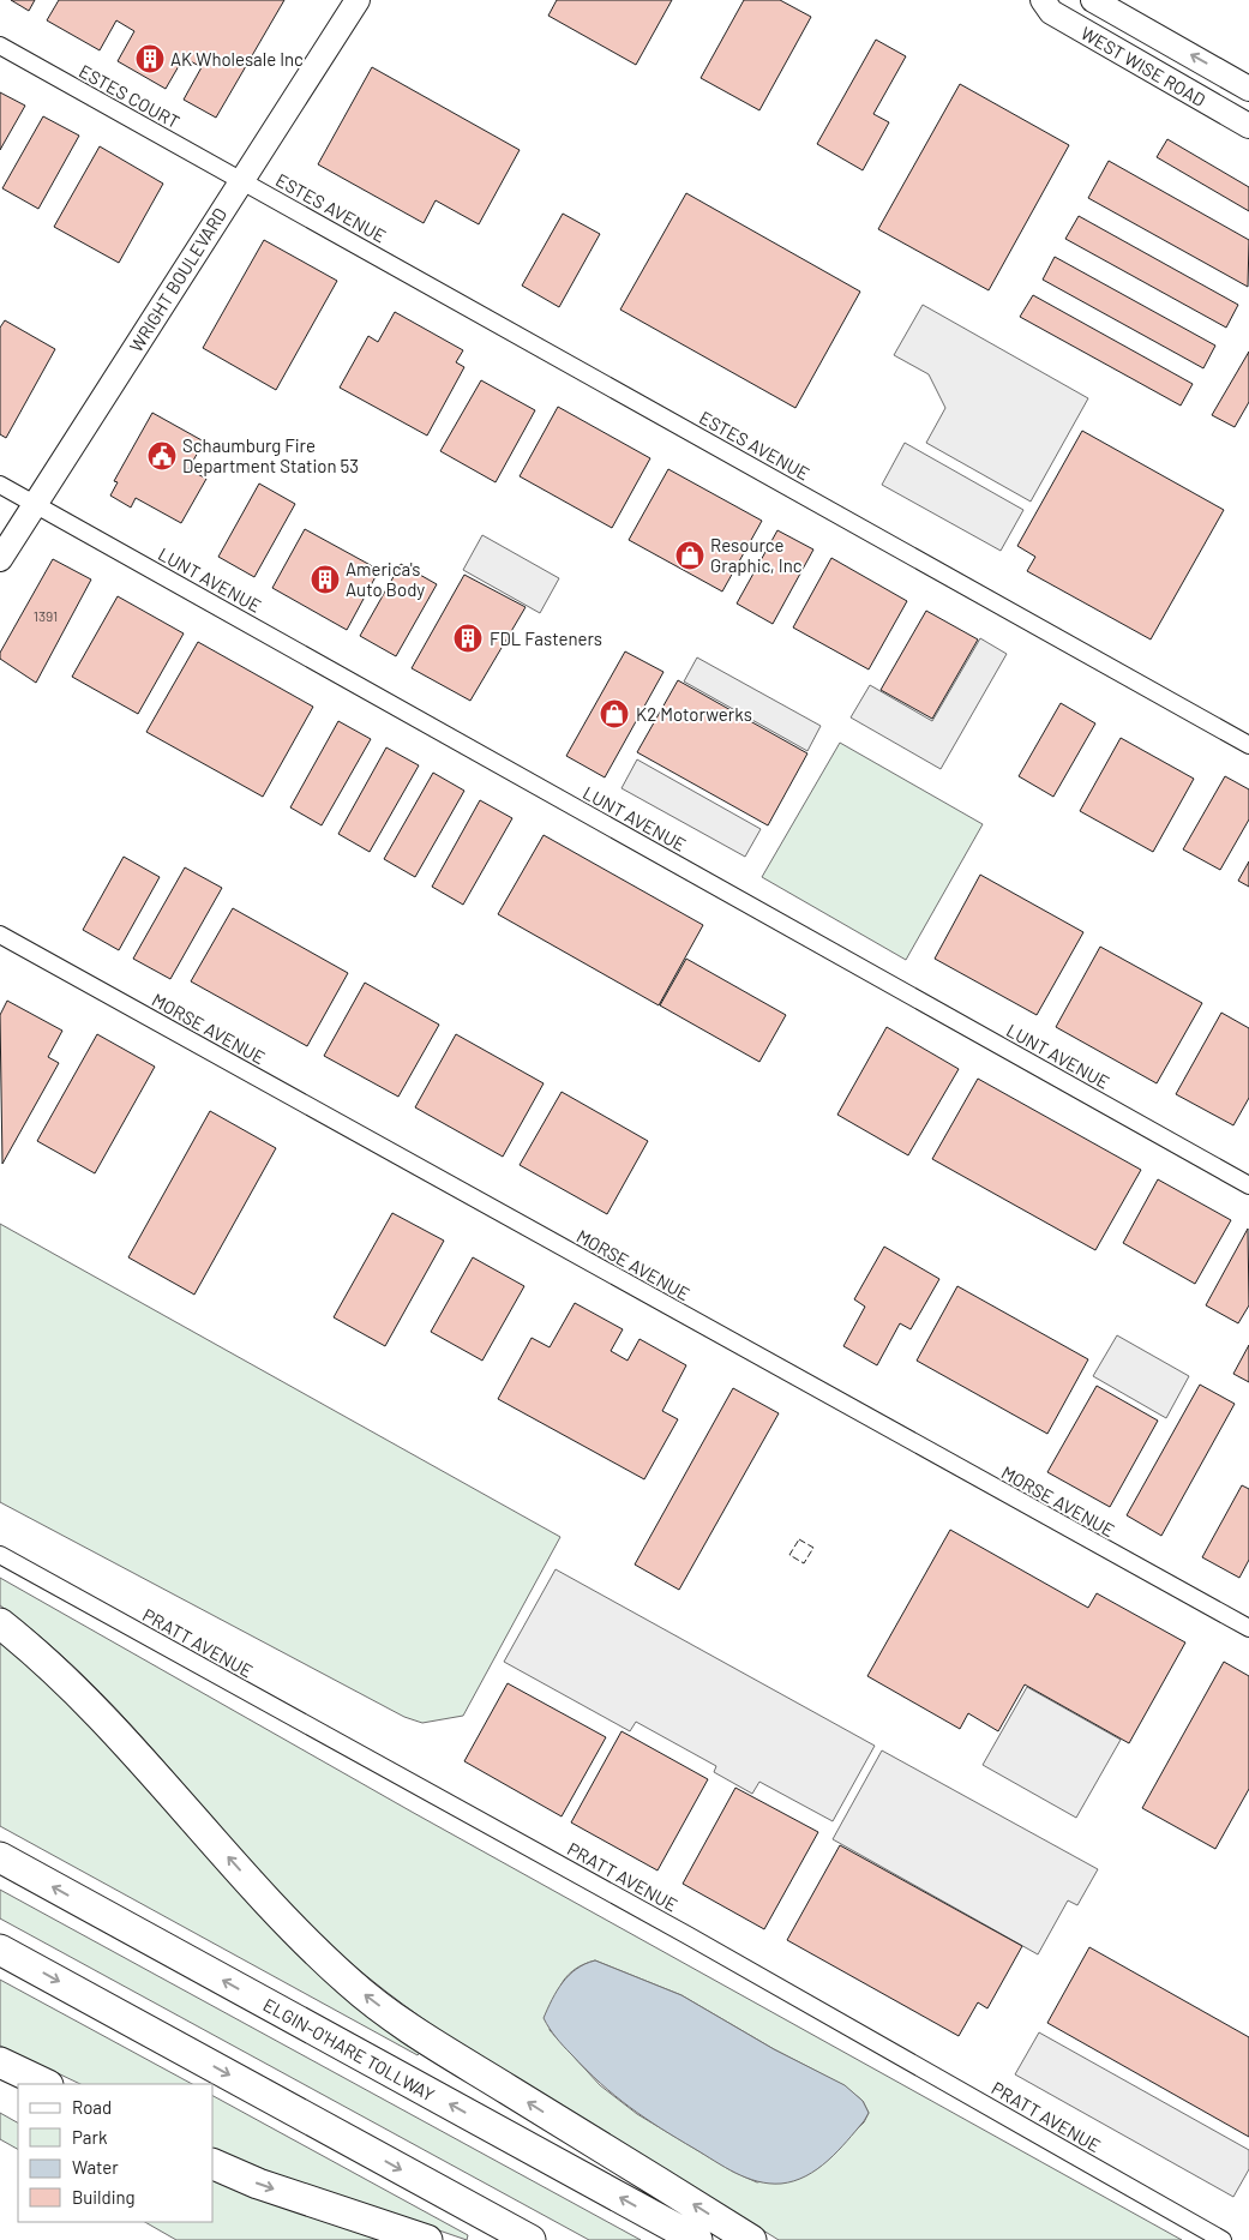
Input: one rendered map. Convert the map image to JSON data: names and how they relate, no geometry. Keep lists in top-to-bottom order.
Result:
{
  "streets": {
    "highway": ["ELGIN-O'HARE TOLLWAY"],
    "street": [
      "WEST WISE ROAD",
      "ESTES COURT",
      "ESTES AVENUE",
      "WRIGHT BOULEVARD",
      "LUNT AVENUE",
      "MORSE AVENUE",
      "PRATT AVENUE"
    ]
  },
  "crossings": [
    ["ESTES COURT", "ESTES AVENUE"],
    ["ESTES COURT", "WRIGHT BOULEVARD"],
    ["ESTES AVENUE", "WRIGHT BOULEVARD"],
    ["WRIGHT BOULEVARD", "LUNT AVENUE"]
  ],
  "places": {
    "building": ["AK Wholesale Inc", "America's Auto Body", "FDL Fasteners"],
    "public building": ["Schaumburg Fire Department Station 53"],
    "shop": ["Resource Graphic, Inc", "K2 Motorwerks"]
  },
  "house_numbers": ["1391"],
  "legend": [
    "Road",
    "Park",
    "Water",
    "Building"
  ]
}
